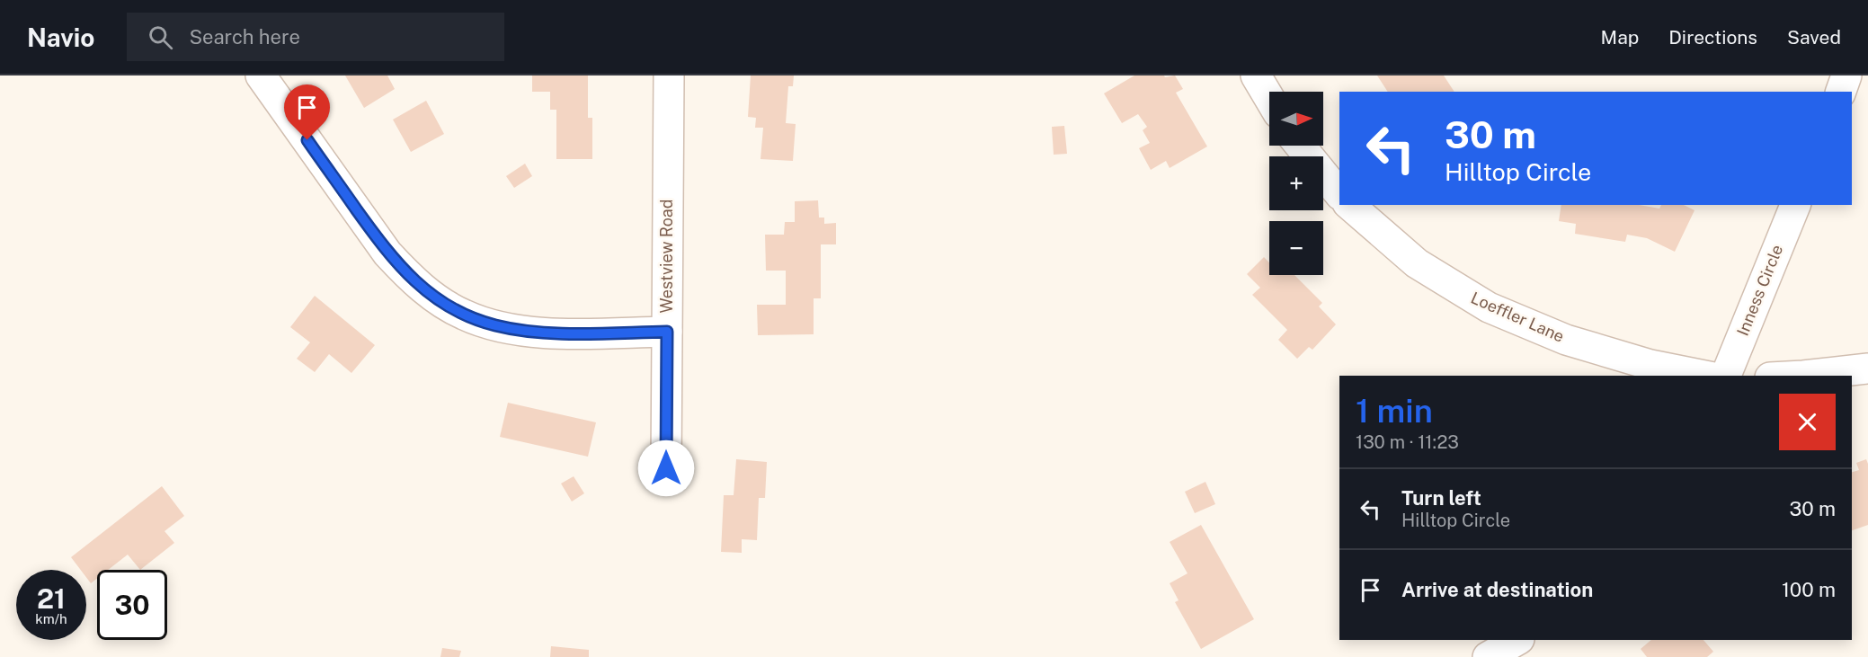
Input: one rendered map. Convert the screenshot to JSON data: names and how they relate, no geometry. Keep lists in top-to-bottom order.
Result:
{
  "streets": {
    "street": ["Westview Road", "Inness Circle", "Loeffler Lane"]
  },
  "north": "right",
  "page": {
    "header": "Navio",
    "search": "Search here",
    "nav": ["Map", "Directions", "Saved"],
    "map_buttons": ["+", "−"],
    "turn": ["30 m", "Hilltop Circle"],
    "heading": ["1 min", "130 m · 11:23"],
    "list": [
      {
        "name": "Turn left",
        "note": "Hilltop Circle",
        "value": "30 m"
      },
      {
        "name": "Arrive at destination",
        "value": "100 m"
      }
    ],
    "speed": "21 km/h",
    "limit": "30"
  }
}
